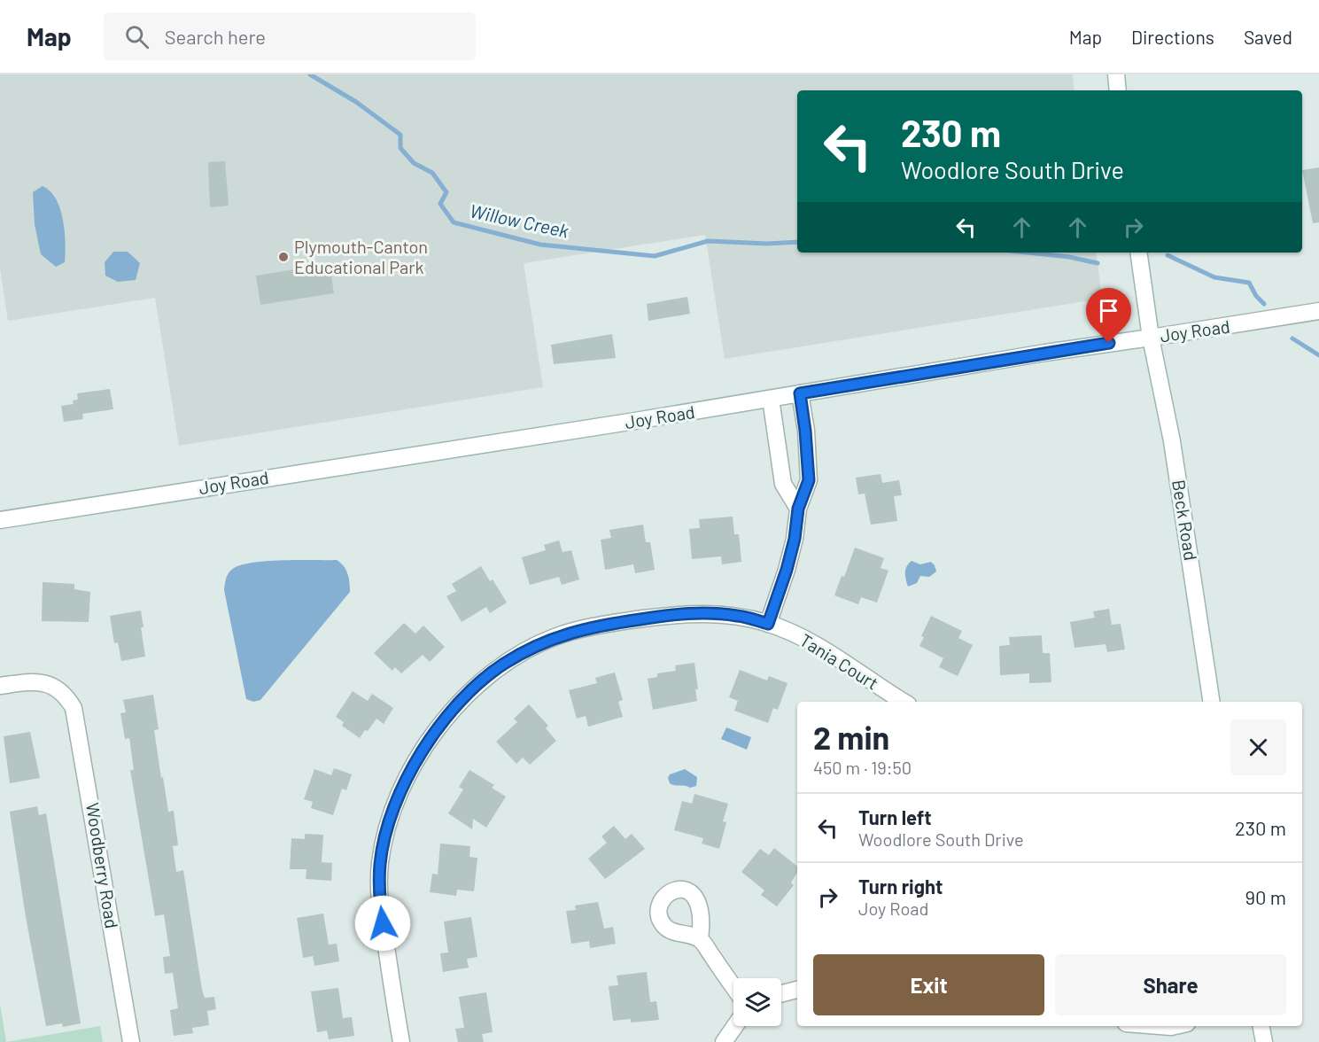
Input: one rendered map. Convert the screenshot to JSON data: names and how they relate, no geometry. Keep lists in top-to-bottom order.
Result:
{
  "streets": {
    "street": [
      "Joy Road",
      "Beck Road",
      "Tania Court",
      "Woodberry Road"
    ]
  },
  "crossings": [
    ["Joy Road", "Beck Road"]
  ],
  "water": ["Willow Creek"],
  "places": ["Plymouth-Canton Educational Park"],
  "page": {
    "header": "Map",
    "search": "Search here",
    "nav": ["Map", "Directions", "Saved"],
    "turn": ["230 m", "Woodlore South Drive"],
    "heading": ["2 min", "450 m · 19:50"],
    "list": [
      {
        "name": "Turn left",
        "note": "Woodlore South Drive",
        "value": "230 m"
      },
      {
        "name": "Turn right",
        "note": "Joy Road",
        "value": "90 m"
      }
    ],
    "buttons": ["Exit", "Share"]
  }
}
